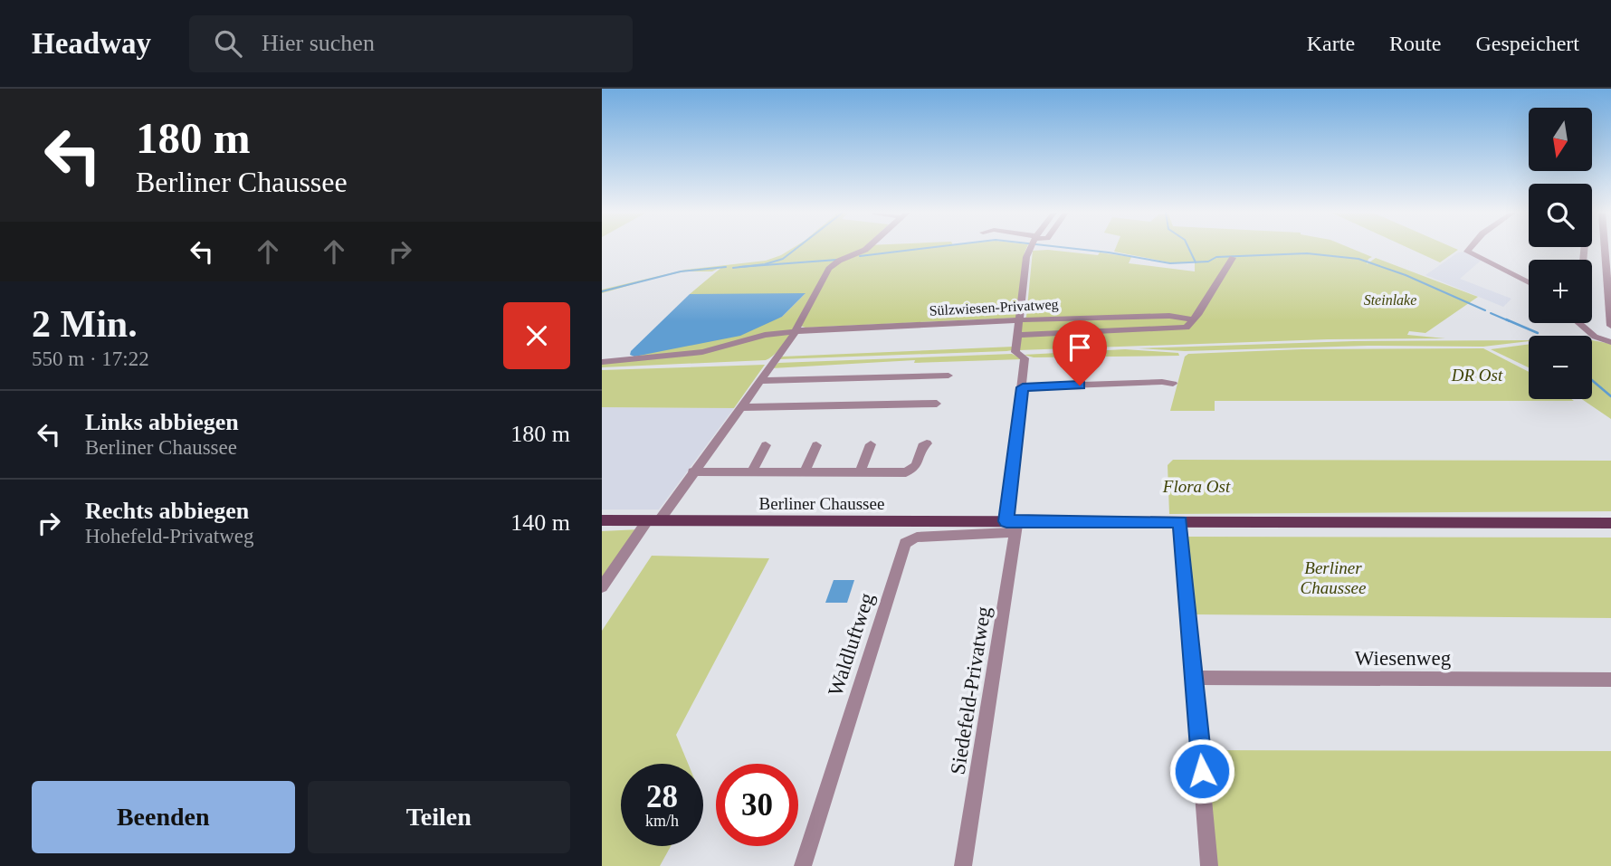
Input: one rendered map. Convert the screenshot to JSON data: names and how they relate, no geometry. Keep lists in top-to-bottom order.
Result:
{
  "streets": {
    "main road": ["Berliner Chaussee"],
    "street": [
      "Sülzwiesen-Privatweg",
      "Waldluftweg",
      "Wiesenweg",
      "Siedefeld-Privatweg"
    ]
  },
  "crossings": [
    ["Berliner Chaussee", "Waldluftweg"],
    ["Berliner Chaussee", "Siedefeld-Privatweg"],
    ["Waldluftweg", "Siedefeld-Privatweg"]
  ],
  "parks": [
    "Steinlake",
    "DR Ost",
    "Flora Ost",
    "Berliner Chaussee"
  ],
  "north": "bottom",
  "page": {
    "header": "Headway",
    "search": "Hier suchen",
    "nav": ["Karte", "Route", "Gespeichert"],
    "turn": ["180 m", "Berliner Chaussee"],
    "map_buttons": ["+", "−"],
    "heading": ["2 Min.", "550 m · 17:22"],
    "list": [
      {
        "name": "Links abbiegen",
        "note": "Berliner Chaussee",
        "value": "180 m"
      },
      {
        "name": "Rechts abbiegen",
        "note": "Hohefeld-Privatweg",
        "value": "140 m"
      }
    ],
    "speed": "28 km/h",
    "limit": "30",
    "buttons": ["Beenden", "Teilen"]
  }
}
